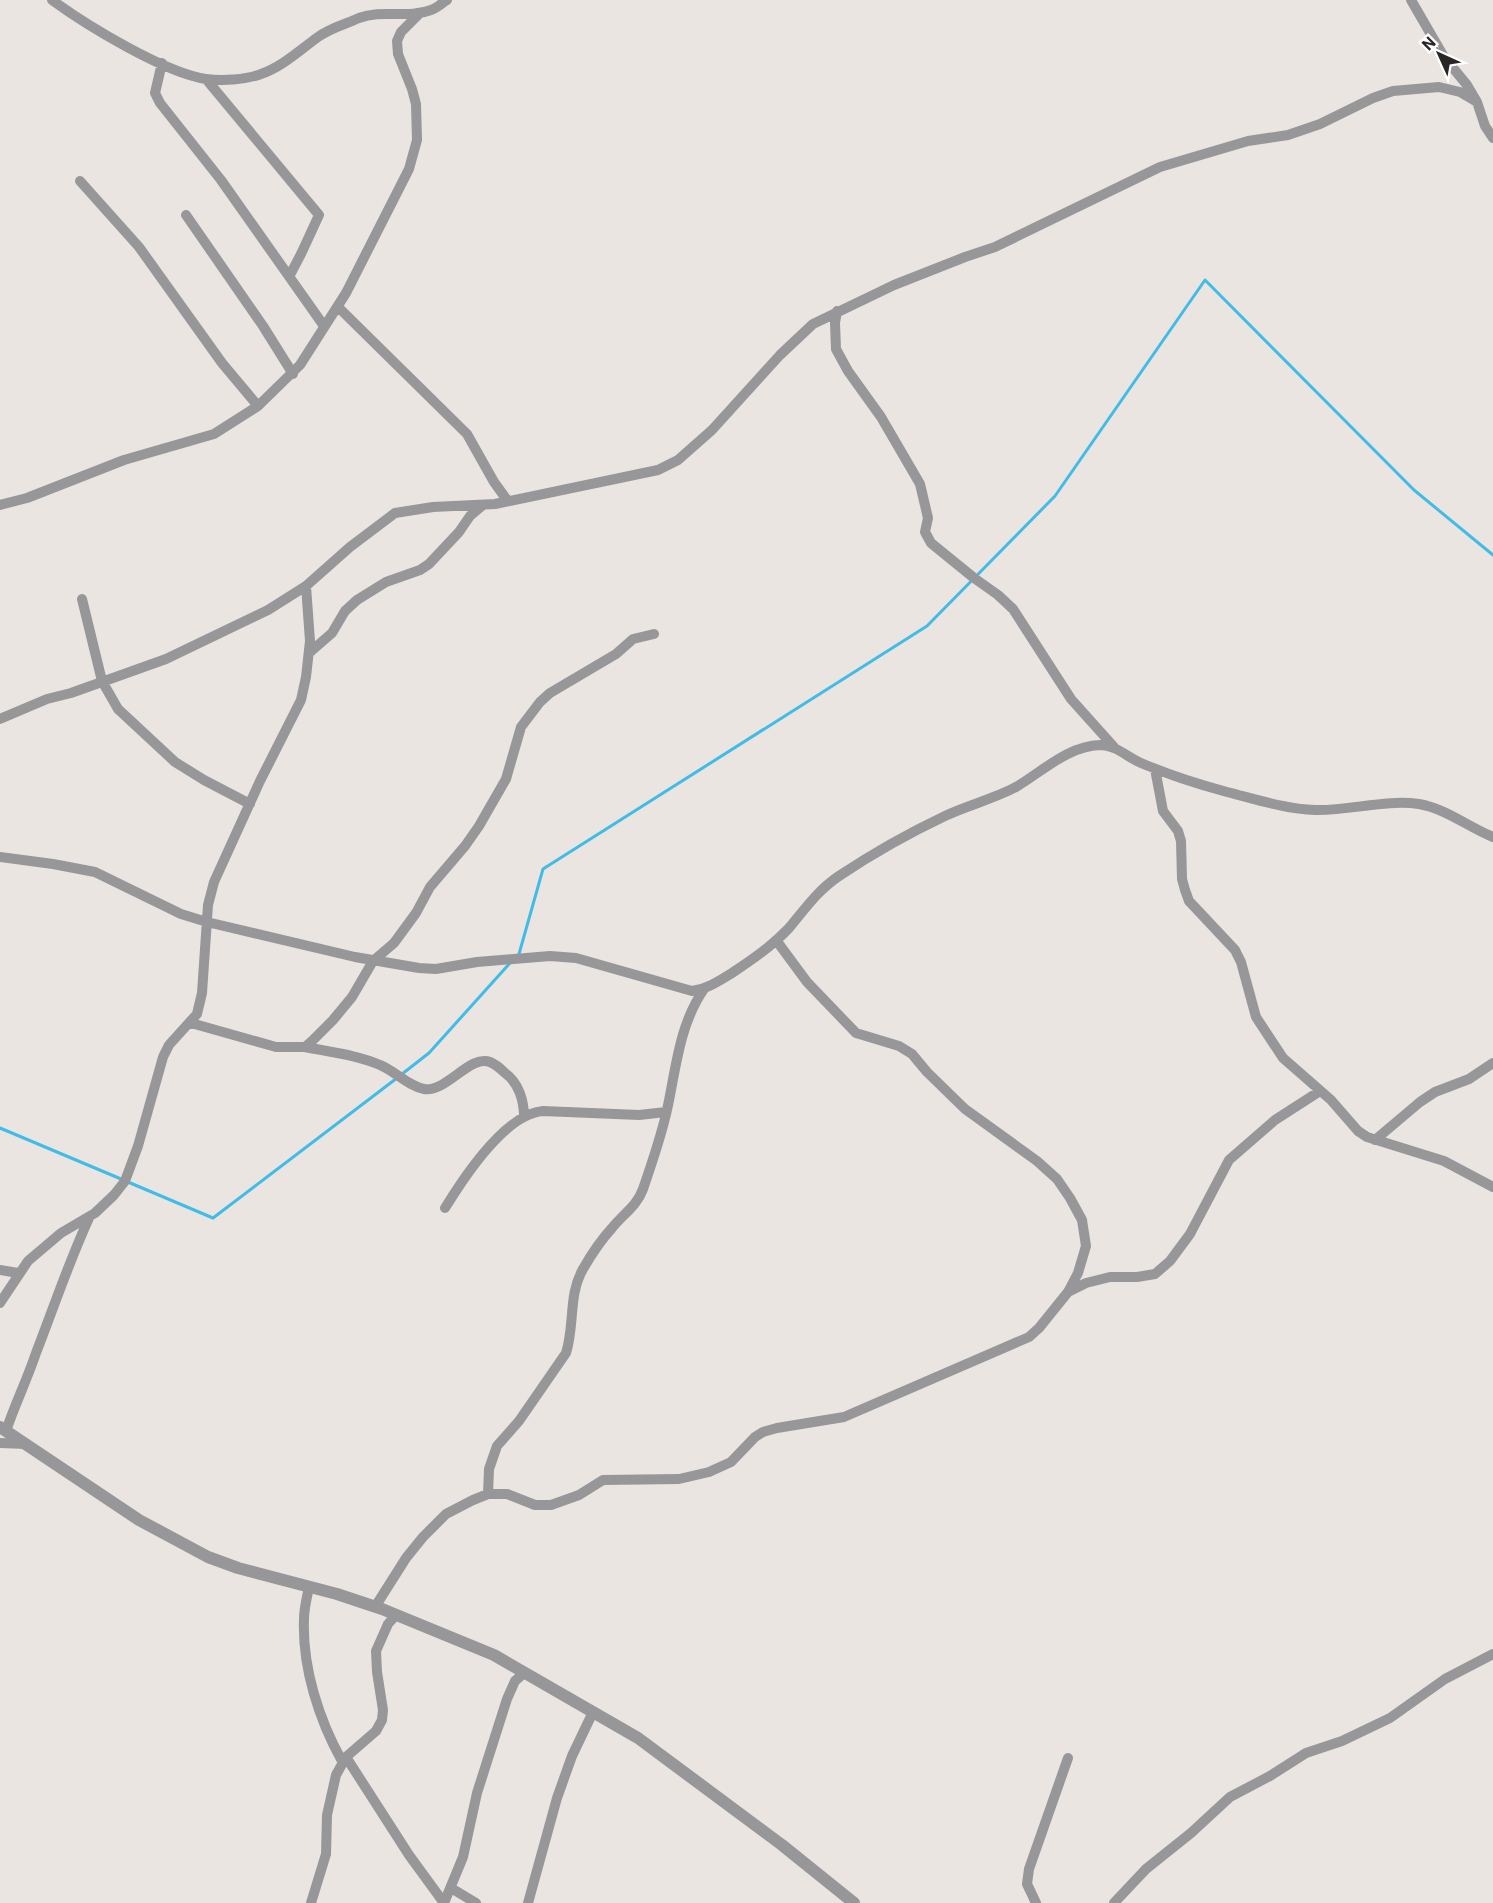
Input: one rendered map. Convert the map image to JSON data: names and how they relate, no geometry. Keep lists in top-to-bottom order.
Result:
{
  "north": "top left"
}
